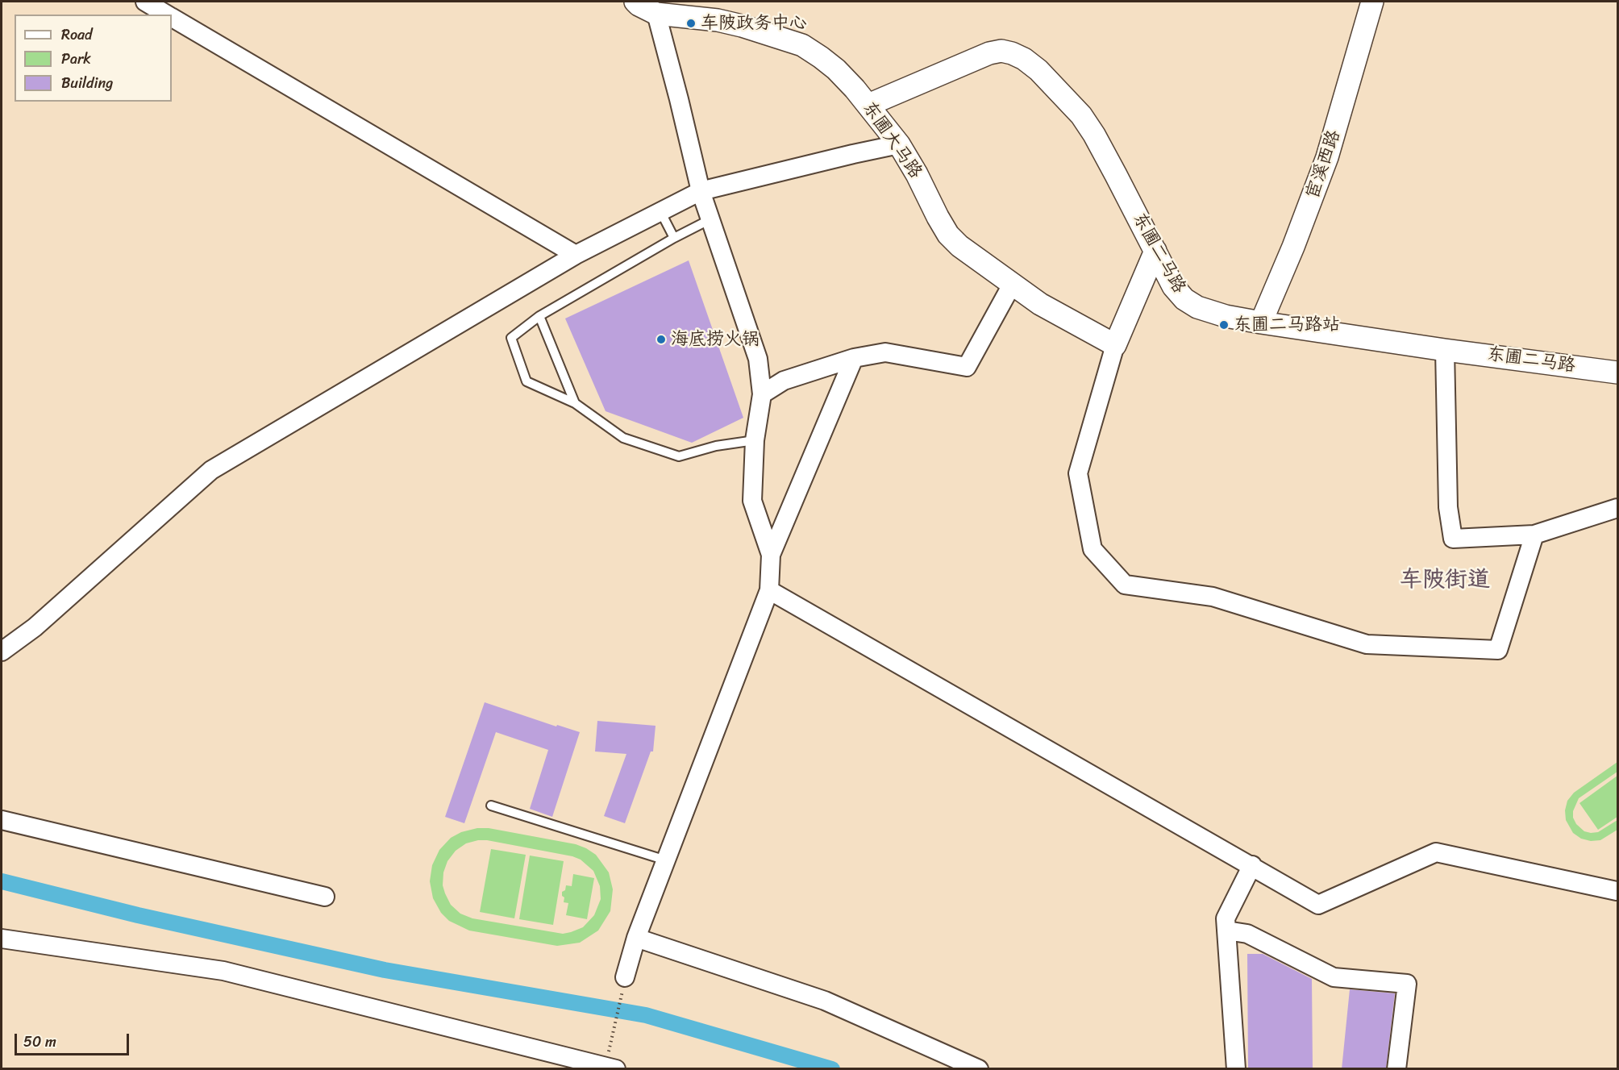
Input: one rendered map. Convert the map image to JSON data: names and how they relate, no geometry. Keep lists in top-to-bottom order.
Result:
{
  "streets": {
    "street": ["东圃大马路", "宦溪西路", "东圃二马路"]
  },
  "crossings": [
    ["东圃大马路", "东圃二马路"],
    ["宦溪西路", "东圃二马路"]
  ],
  "districts": ["车陂街道"],
  "places": ["车陂政务中心", "东圃二马路站", "海底捞火锅"],
  "legend": ["Road", "Park", "Building"],
  "scale_bar": "50 m"
}
